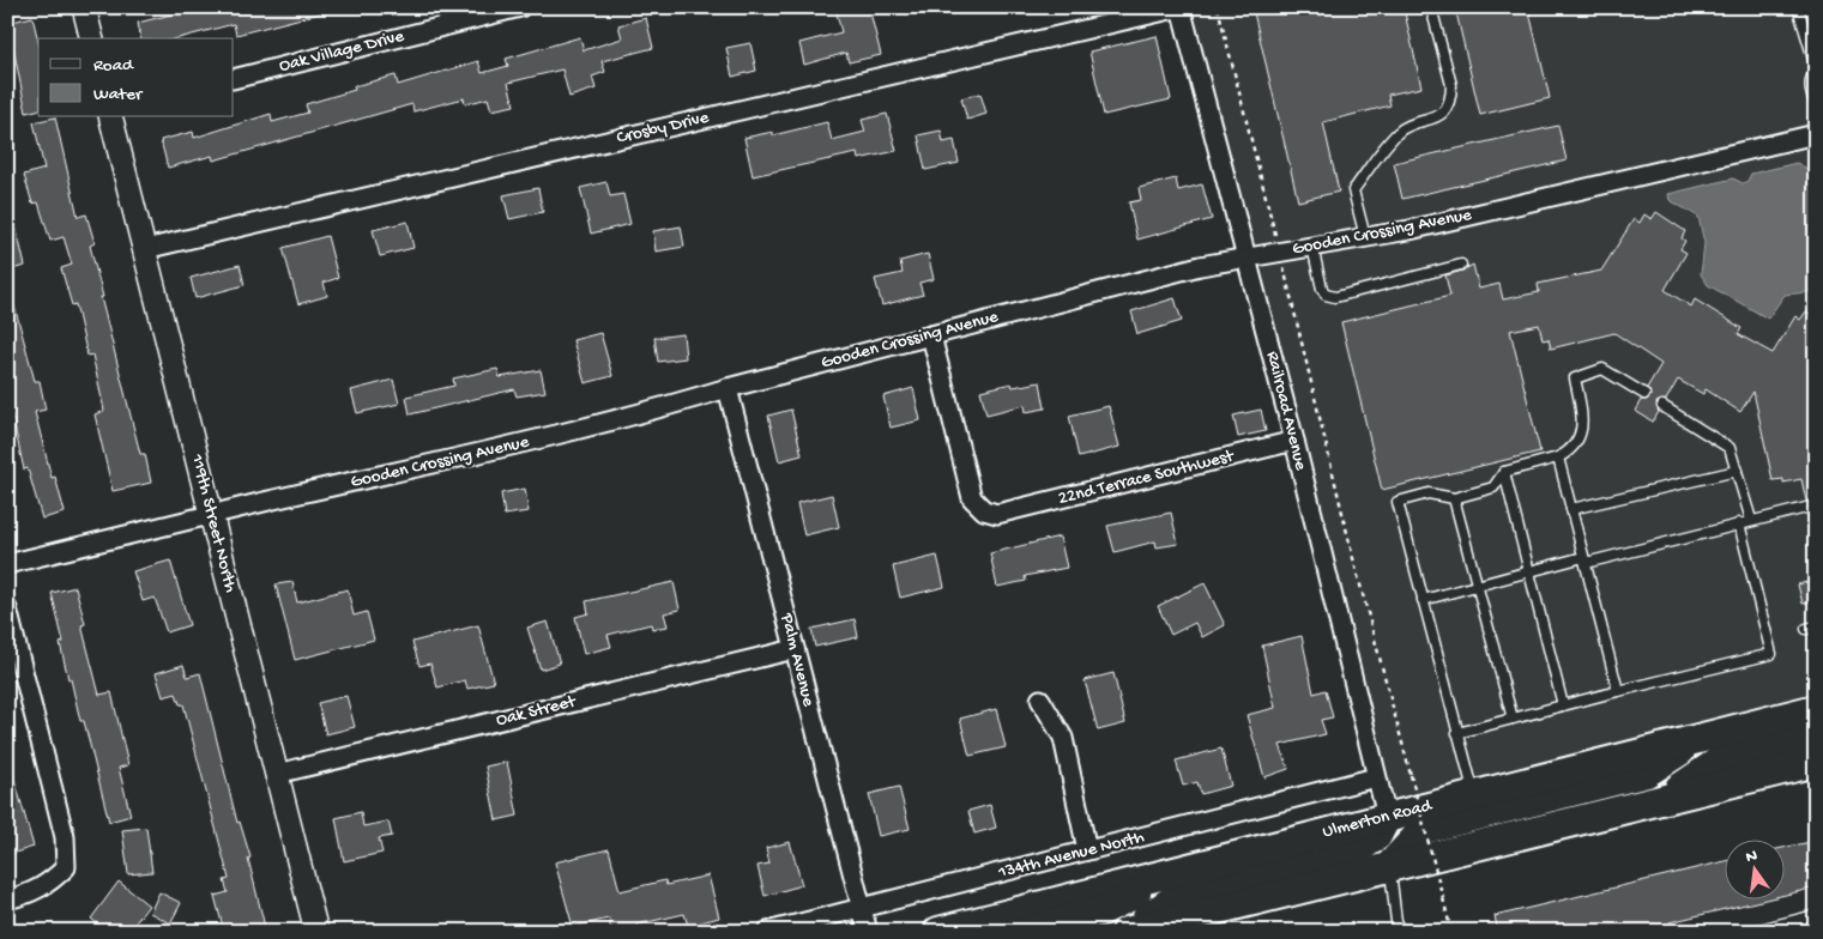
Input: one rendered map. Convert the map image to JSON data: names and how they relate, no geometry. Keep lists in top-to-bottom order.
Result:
{
  "streets": {
    "main road": ["Ulmerton Road"],
    "street": [
      "Oak Village Drive",
      "Crosby Drive",
      "Gooden Crossing Avenue",
      "Railroad Avenue",
      "22nd Terrace Southwest",
      "119th Street North",
      "Palm Avenue",
      "Oak Street",
      "134th Avenue North"
    ]
  },
  "crossings": [
    ["Crosby Drive", "Railroad Avenue"],
    ["Crosby Drive", "119th Street North"],
    ["Gooden Crossing Avenue", "Railroad Avenue"],
    ["Gooden Crossing Avenue", "22nd Terrace Southwest"],
    ["Gooden Crossing Avenue", "119th Street North"],
    ["Gooden Crossing Avenue", "Palm Avenue"],
    ["Railroad Avenue", "22nd Terrace Southwest"],
    ["Railroad Avenue", "Ulmerton Road"],
    ["Railroad Avenue", "134th Avenue North"],
    ["119th Street North", "Oak Street"],
    ["Palm Avenue", "Oak Street"],
    ["Palm Avenue", "134th Avenue North"]
  ],
  "legend": ["Road", "Water"],
  "north": "top"
}
